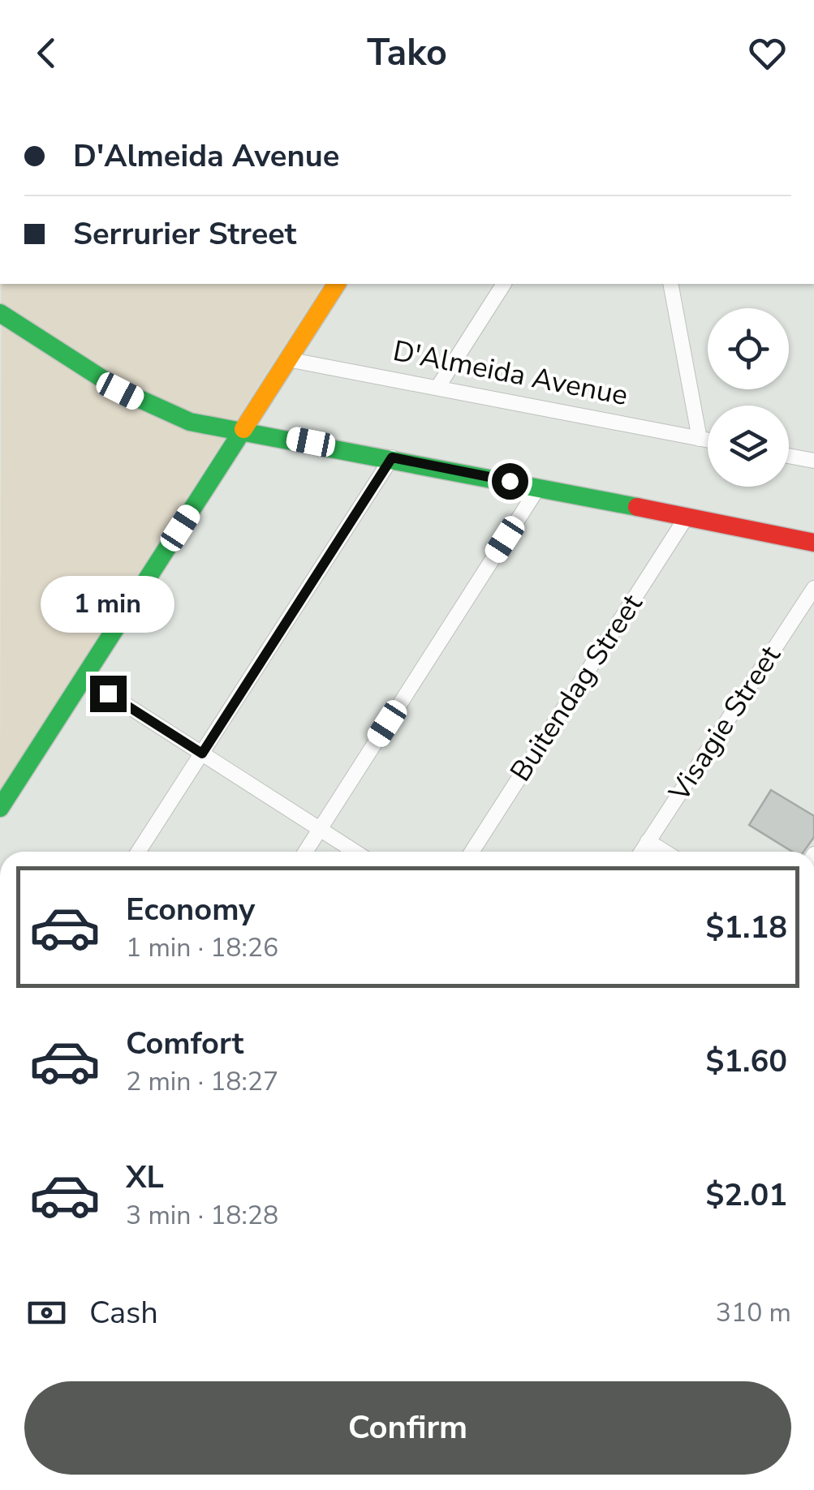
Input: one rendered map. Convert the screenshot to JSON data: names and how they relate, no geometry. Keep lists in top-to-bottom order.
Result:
{
  "streets": {
    "street": ["D'Almeida Avenue", "Buitendag Street", "Visagie Street"]
  },
  "page": {
    "header": "Tako",
    "banner": ["D'Almeida Avenue", "Serrurier Street"],
    "bubble": "1 min",
    "list": [
      {
        "name": "Economy",
        "note": "1 min · 18:26",
        "value": "$1.18"
      },
      {
        "name": "Comfort",
        "note": "2 min · 18:27",
        "value": "$1.60"
      },
      {
        "name": "XL",
        "note": "3 min · 18:28",
        "value": "$2.01"
      }
    ],
    "pay": ["Cash", "310 m"],
    "buttons": "Confirm"
  }
}
